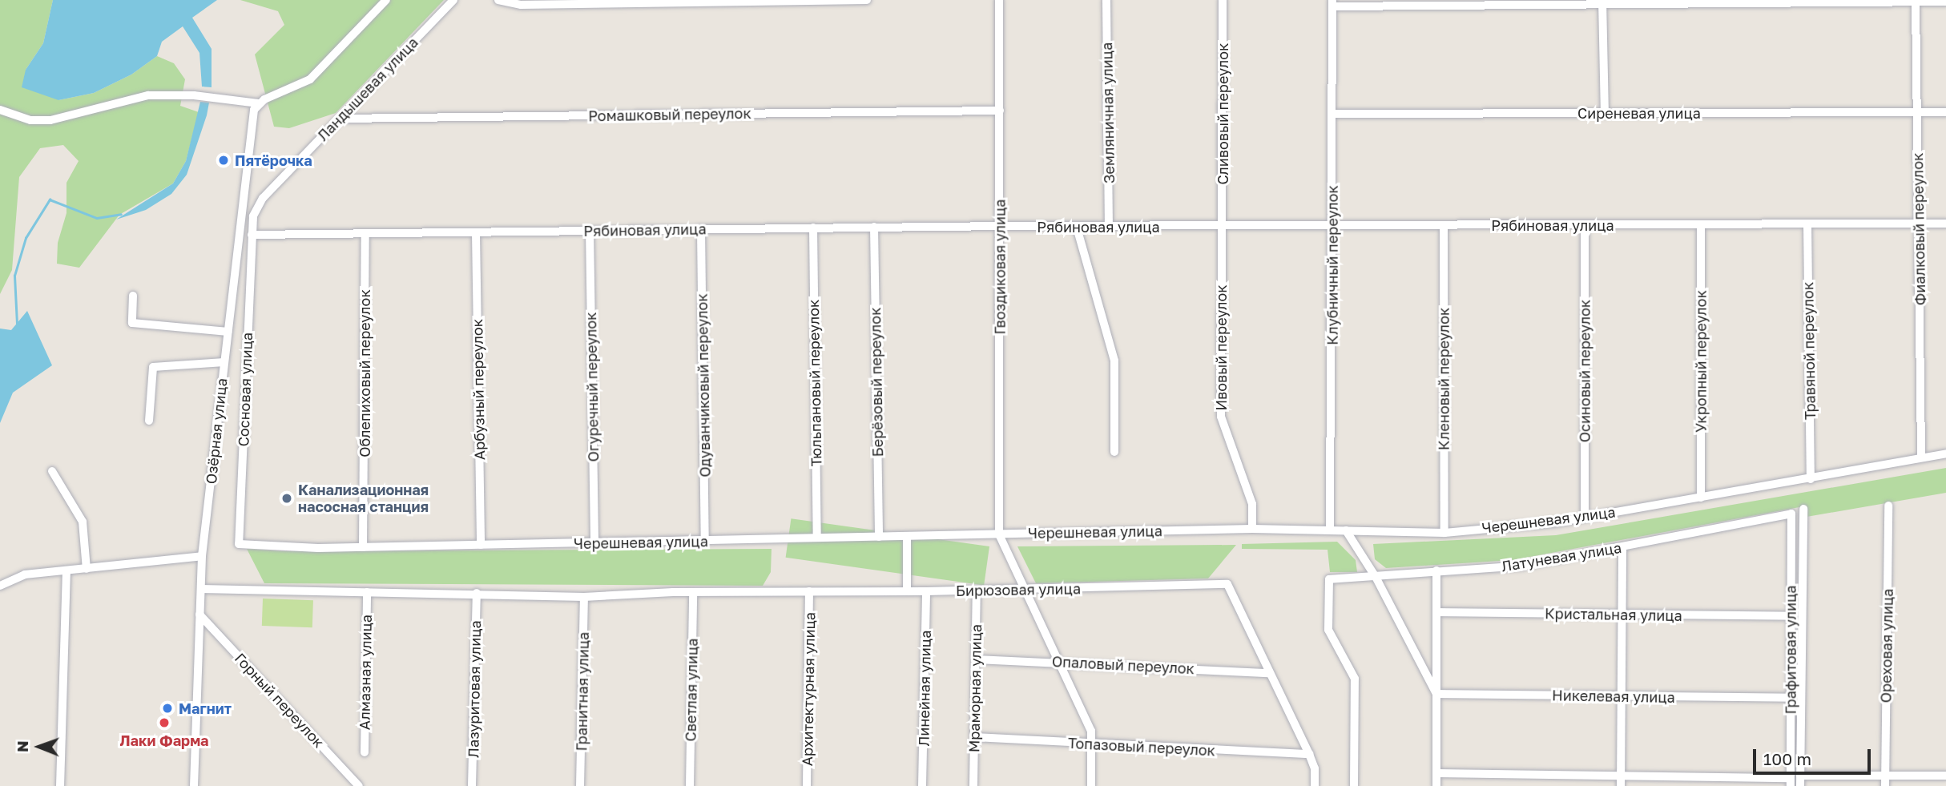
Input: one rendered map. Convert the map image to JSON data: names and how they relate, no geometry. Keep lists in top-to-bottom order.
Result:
{
  "streets": {
    "street": [
      "Ландышевая улица",
      "Земляничная улица",
      "Сиреневая улица",
      "Сливовый переулок",
      "Ромашковый переулок",
      "Рябиновая улица",
      "Фиалковый переулок",
      "Клубничный переулок",
      "Гвоздиковая улица",
      "Ивовый переулок",
      "Травяной переулок",
      "Укропный переулок",
      "Осиновый переулок",
      "Облепиховый переулок",
      "Кленовый переулок",
      "Берёзовый переулок",
      "Тюльпановый переулок",
      "Одуванчиковый переулок",
      "Огуречный переулок",
      "Сосновая улица",
      "Арбузный переулок",
      "Озёрная улица",
      "Черешневая улица",
      "Латуневая улица",
      "Бирюзовая улица",
      "Кристальная улица",
      "Ореховая улица",
      "Графитовая улица",
      "Опаловый переулок",
      "Алмазная улица",
      "Линейная улица",
      "Мраморная улица",
      "Лазуритовая улица",
      "Архитектурная улица",
      "Светлая улица",
      "Гранитная улица",
      "Никелевая улица",
      "Горный переулок",
      "Топазовый переулок"
    ]
  },
  "crossings": [
    ["Ландышевая улица", "Ромашковый переулок"],
    ["Ландышевая улица", "Рябиновая улица"],
    ["Ландышевая улица", "Сосновая улица"],
    ["Земляничная улица", "Рябиновая улица"],
    ["Сиреневая улица", "Фиалковый переулок"],
    ["Сиреневая улица", "Клубничный переулок"],
    ["Сливовый переулок", "Рябиновая улица"],
    ["Сливовый переулок", "Ивовый переулок"],
    ["Ромашковый переулок", "Гвоздиковая улица"],
    ["Рябиновая улица", "Фиалковый переулок"],
    ["Рябиновая улица", "Клубничный переулок"],
    ["Рябиновая улица", "Гвоздиковая улица"],
    ["Рябиновая улица", "Ивовый переулок"],
    ["Рябиновая улица", "Травяной переулок"],
    ["Рябиновая улица", "Укропный переулок"],
    ["Рябиновая улица", "Осиновый переулок"],
    ["Рябиновая улица", "Облепиховый переулок"],
    ["Рябиновая улица", "Кленовый переулок"],
    ["Рябиновая улица", "Берёзовый переулок"],
    ["Рябиновая улица", "Тюльпановый переулок"],
    ["Рябиновая улица", "Одуванчиковый переулок"],
    ["Рябиновая улица", "Огуречный переулок"],
    ["Рябиновая улица", "Сосновая улица"],
    ["Рябиновая улица", "Арбузный переулок"],
    ["Фиалковый переулок", "Черешневая улица"],
    ["Клубничный переулок", "Черешневая улица"],
    ["Гвоздиковая улица", "Черешневая улица"],
    ["Ивовый переулок", "Черешневая улица"],
    ["Травяной переулок", "Черешневая улица"],
    ["Укропный переулок", "Черешневая улица"],
    ["Осиновый переулок", "Черешневая улица"],
    ["Облепиховый переулок", "Черешневая улица"],
    ["Кленовый переулок", "Черешневая улица"],
    ["Берёзовый переулок", "Черешневая улица"],
    ["Тюльпановый переулок", "Черешневая улица"],
    ["Одуванчиковый переулок", "Черешневая улица"],
    ["Огуречный переулок", "Черешневая улица"],
    ["Сосновая улица", "Черешневая улица"],
    ["Арбузный переулок", "Черешневая улица"],
    ["Озёрная улица", "Бирюзовая улица"],
    ["Озёрная улица", "Горный переулок"],
    ["Латуневая улица", "Графитовая улица"],
    ["Бирюзовая улица", "Опаловый переулок"],
    ["Бирюзовая улица", "Алмазная улица"],
    ["Бирюзовая улица", "Линейная улица"],
    ["Бирюзовая улица", "Мраморная улица"],
    ["Бирюзовая улица", "Лазуритовая улица"],
    ["Бирюзовая улица", "Архитектурная улица"],
    ["Бирюзовая улица", "Светлая улица"],
    ["Бирюзовая улица", "Гранитная улица"],
    ["Кристальная улица", "Графитовая улица"],
    ["Графитовая улица", "Никелевая улица"],
    ["Опаловый переулок", "Мраморная улица"],
    ["Мраморная улица", "Топазовый переулок"]
  ],
  "places": [
    "Пятёрочка",
    "Канализационная насосная станция",
    "Магнит",
    "Лаки Фарма"
  ],
  "scale_bar": "100 m",
  "north": "left"
}
